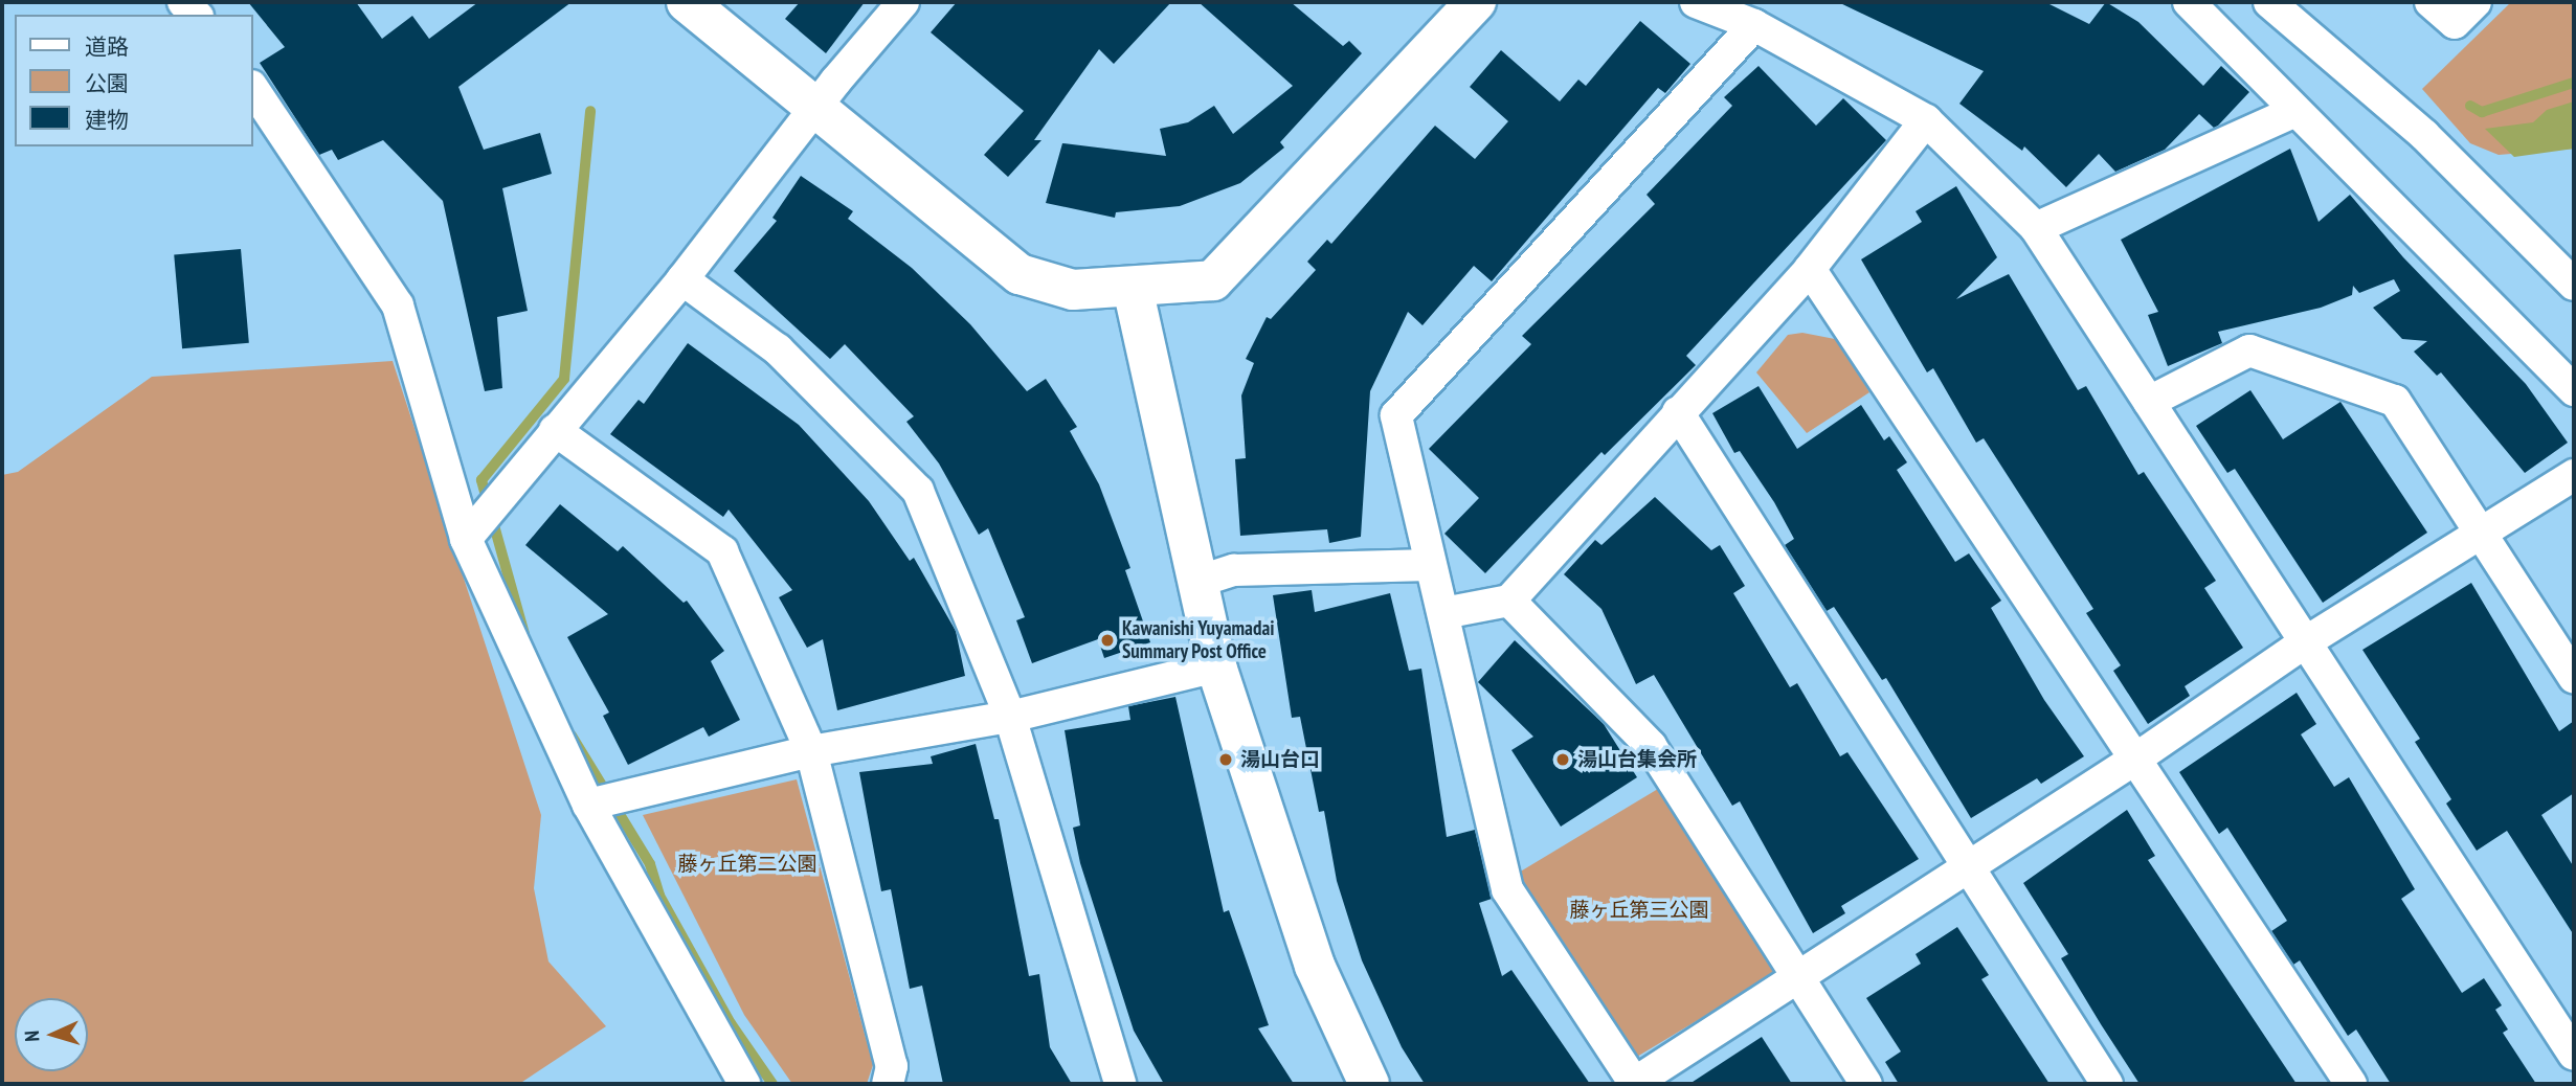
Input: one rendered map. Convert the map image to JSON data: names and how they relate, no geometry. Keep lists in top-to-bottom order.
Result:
{
  "parks": ["藤ヶ丘第二公園", "藤ヶ丘第三公園"],
  "places": ["Kawanishi Yuyamadai Summary Post Office", "湯山台口", "湯山台集会所"],
  "legend": ["道路", "公園", "建物"],
  "north": "left"
}
